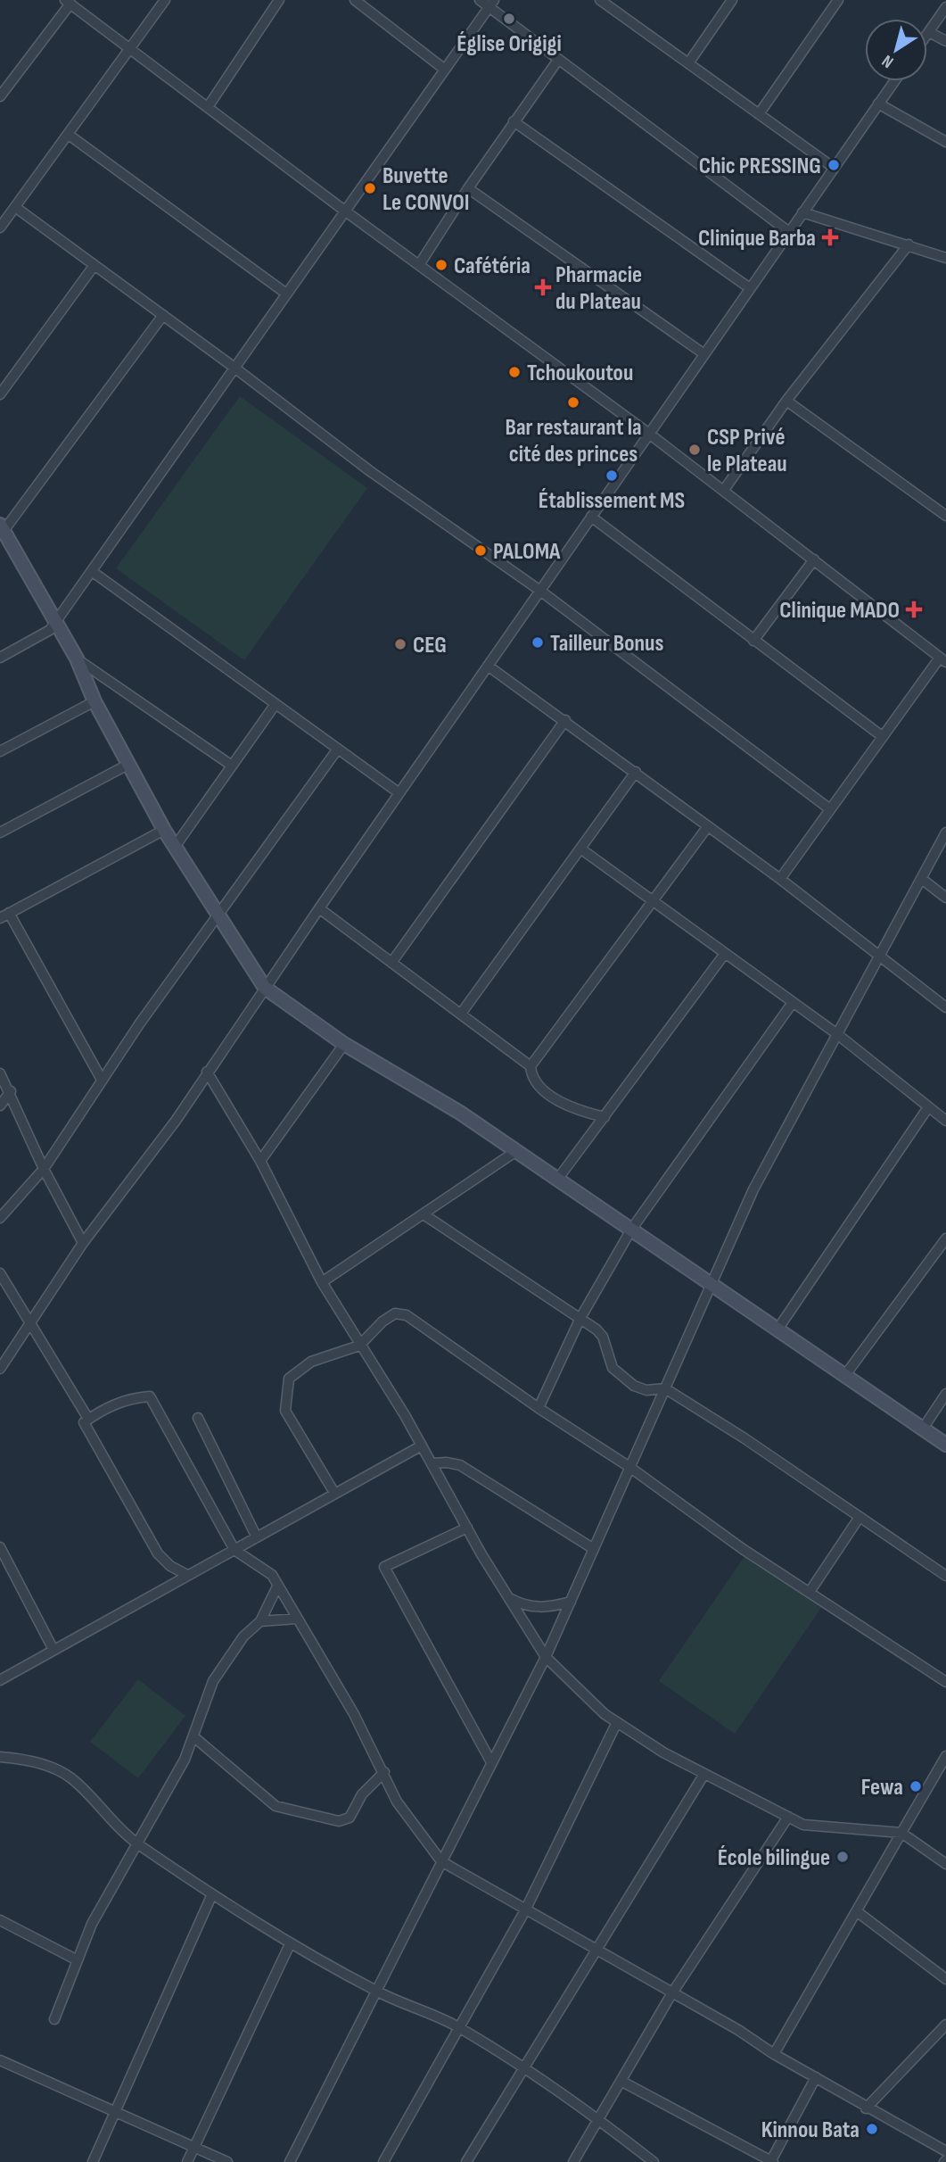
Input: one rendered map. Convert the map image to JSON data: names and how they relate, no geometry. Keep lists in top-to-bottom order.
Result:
{
  "places": {
    "other": [
      "Église Origigi",
      "Chic PRESSING",
      "Buvette Le CONVOI",
      "Cafétéria",
      "Tchoukoutou",
      "Bar restaurant la cité des princes",
      "CSP Privé le Plateau",
      "Établissement MS",
      "PALOMA",
      "Tailleur Bonus",
      "CEG",
      "Fewa",
      "École bilingue",
      "Kinnou Bata"
    ],
    "health": ["Clinique Barba", "Pharmacie du Plateau", "Clinique MADO"]
  },
  "north": "bottom left"
}
